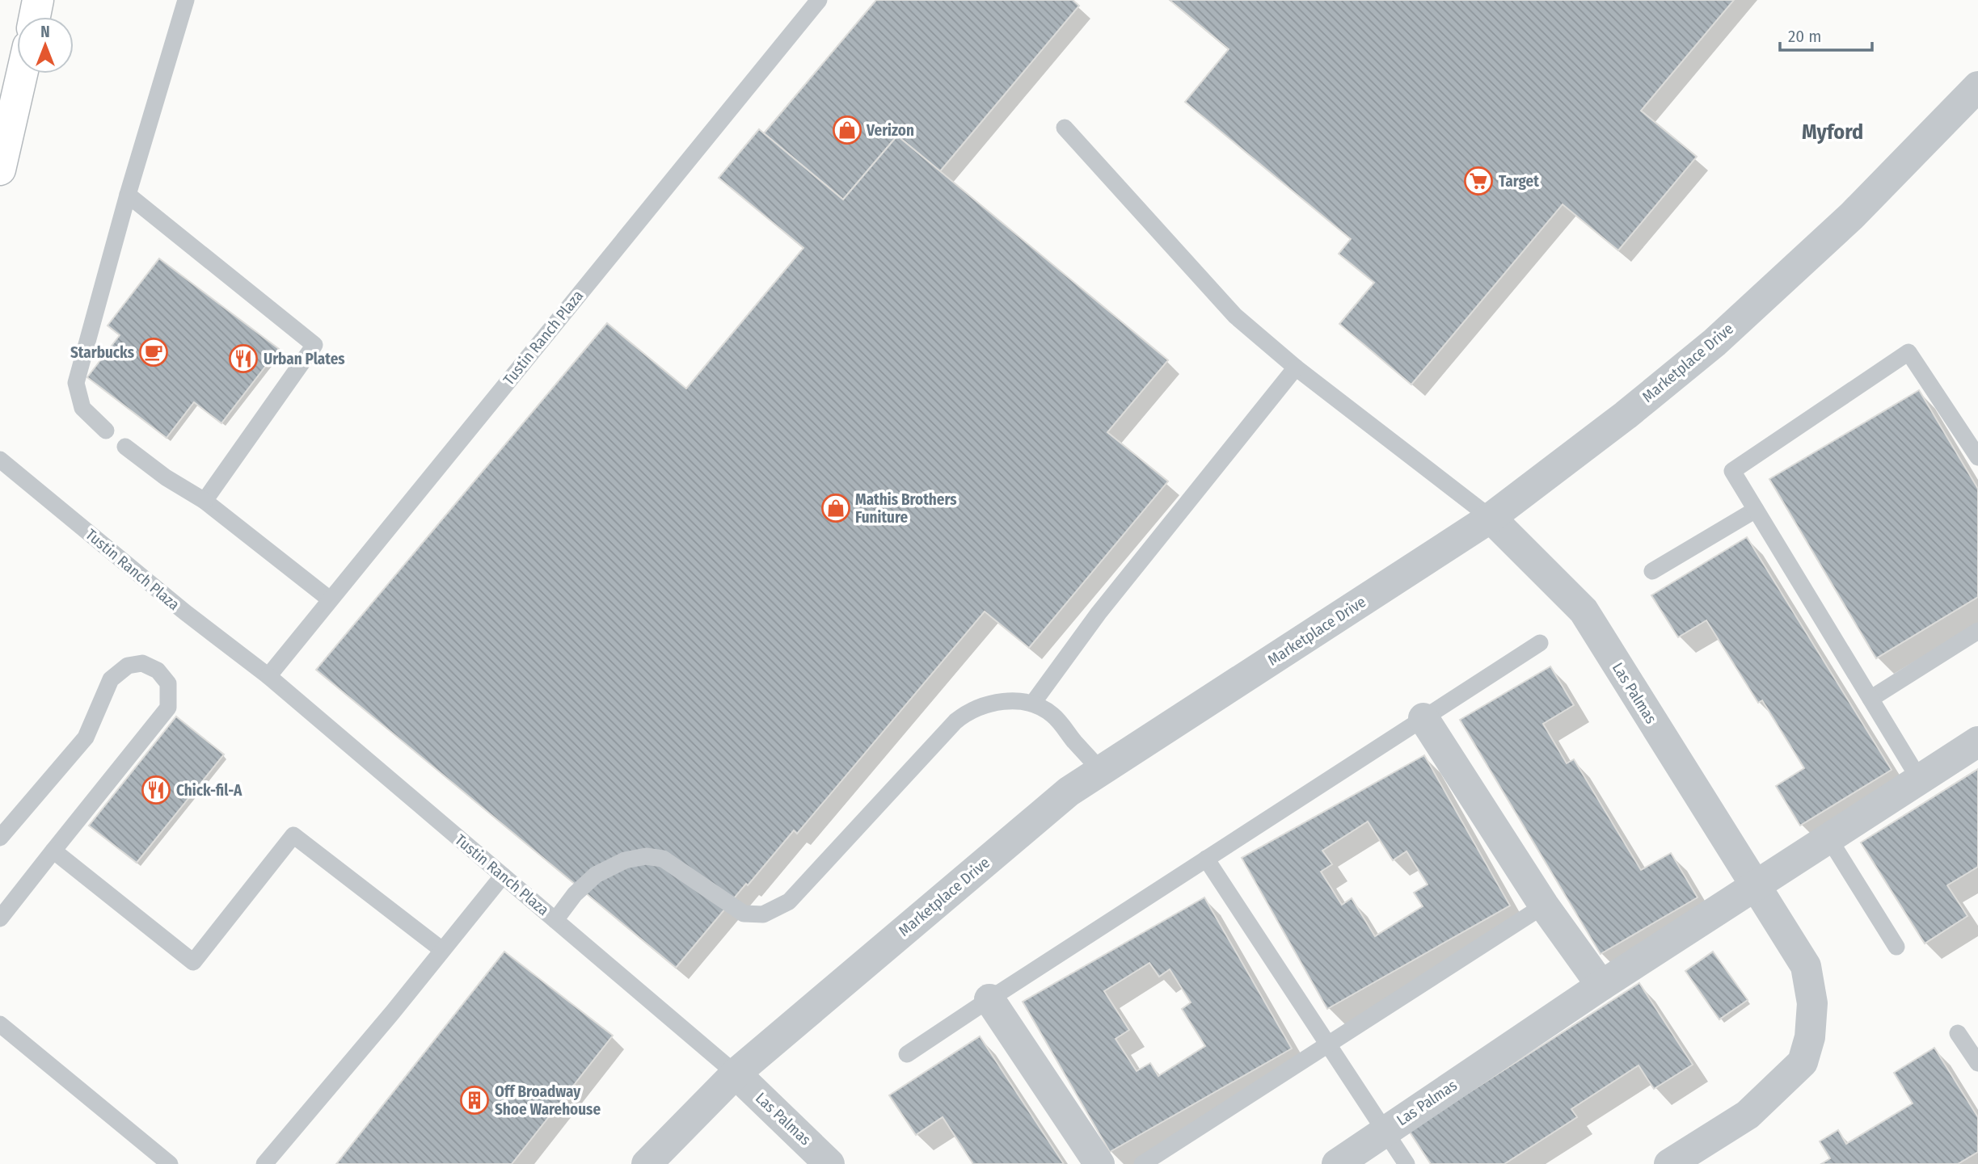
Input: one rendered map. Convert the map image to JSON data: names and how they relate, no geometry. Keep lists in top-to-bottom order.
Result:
{
  "streets": {
    "street": ["Marketplace Drive", "Las Palmas"],
    "lane": ["Tustin Ranch Plaza"]
  },
  "crossings": [
    ["Tustin Ranch Plaza", "Marketplace Drive"],
    ["Tustin Ranch Plaza", "Las Palmas"],
    ["Marketplace Drive", "Las Palmas"]
  ],
  "districts": ["Myford"],
  "places": {
    "shop": ["Verizon", "Mathis Brothers Funiture"],
    "supermarket": ["Target"],
    "cafe": ["Starbucks"],
    "restaurant": ["Urban Plates", "Chick-fil-A"],
    "building": ["Off Broadway Shoe Warehouse"]
  },
  "scale_bar": "20 m",
  "north": "top"
}
